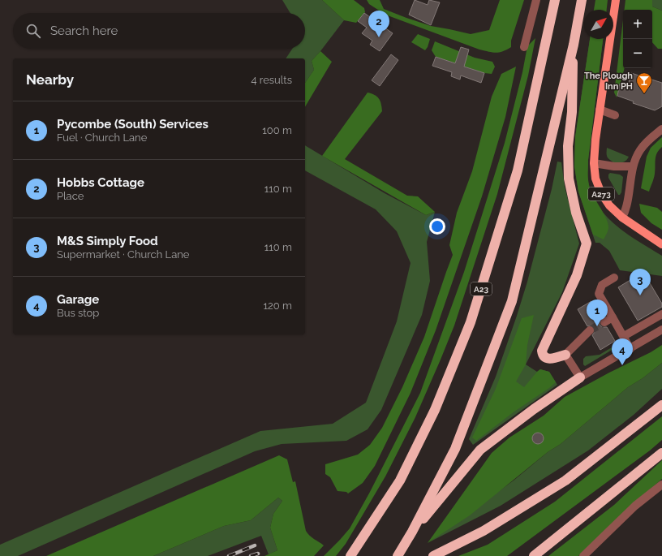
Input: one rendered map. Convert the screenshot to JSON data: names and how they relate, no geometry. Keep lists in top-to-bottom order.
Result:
{
  "streets": {
    "highway": ["A23"],
    "main road": ["A273"]
  },
  "places": {
    "bar": ["The Plough Inn PH"]
  },
  "north": "top right",
  "page": {
    "map_buttons": ["+", "−"],
    "pins": [
      "2",
      "3",
      "1",
      "4"
    ],
    "search": "Search here",
    "heading": ["Nearby", "4 results"],
    "list": [
      {
        "mark": "1",
        "name": "Pycombe (South) Services",
        "note": "Fuel · Church Lane",
        "value": "100 m"
      },
      {
        "mark": "2",
        "name": "Hobbs Cottage",
        "note": "Place",
        "value": "110 m"
      },
      {
        "mark": "3",
        "name": "M&S Simply Food",
        "note": "Supermarket · Church Lane",
        "value": "110 m"
      },
      {
        "mark": "4",
        "name": "Garage",
        "note": "Bus stop",
        "value": "120 m"
      }
    ]
  }
}
